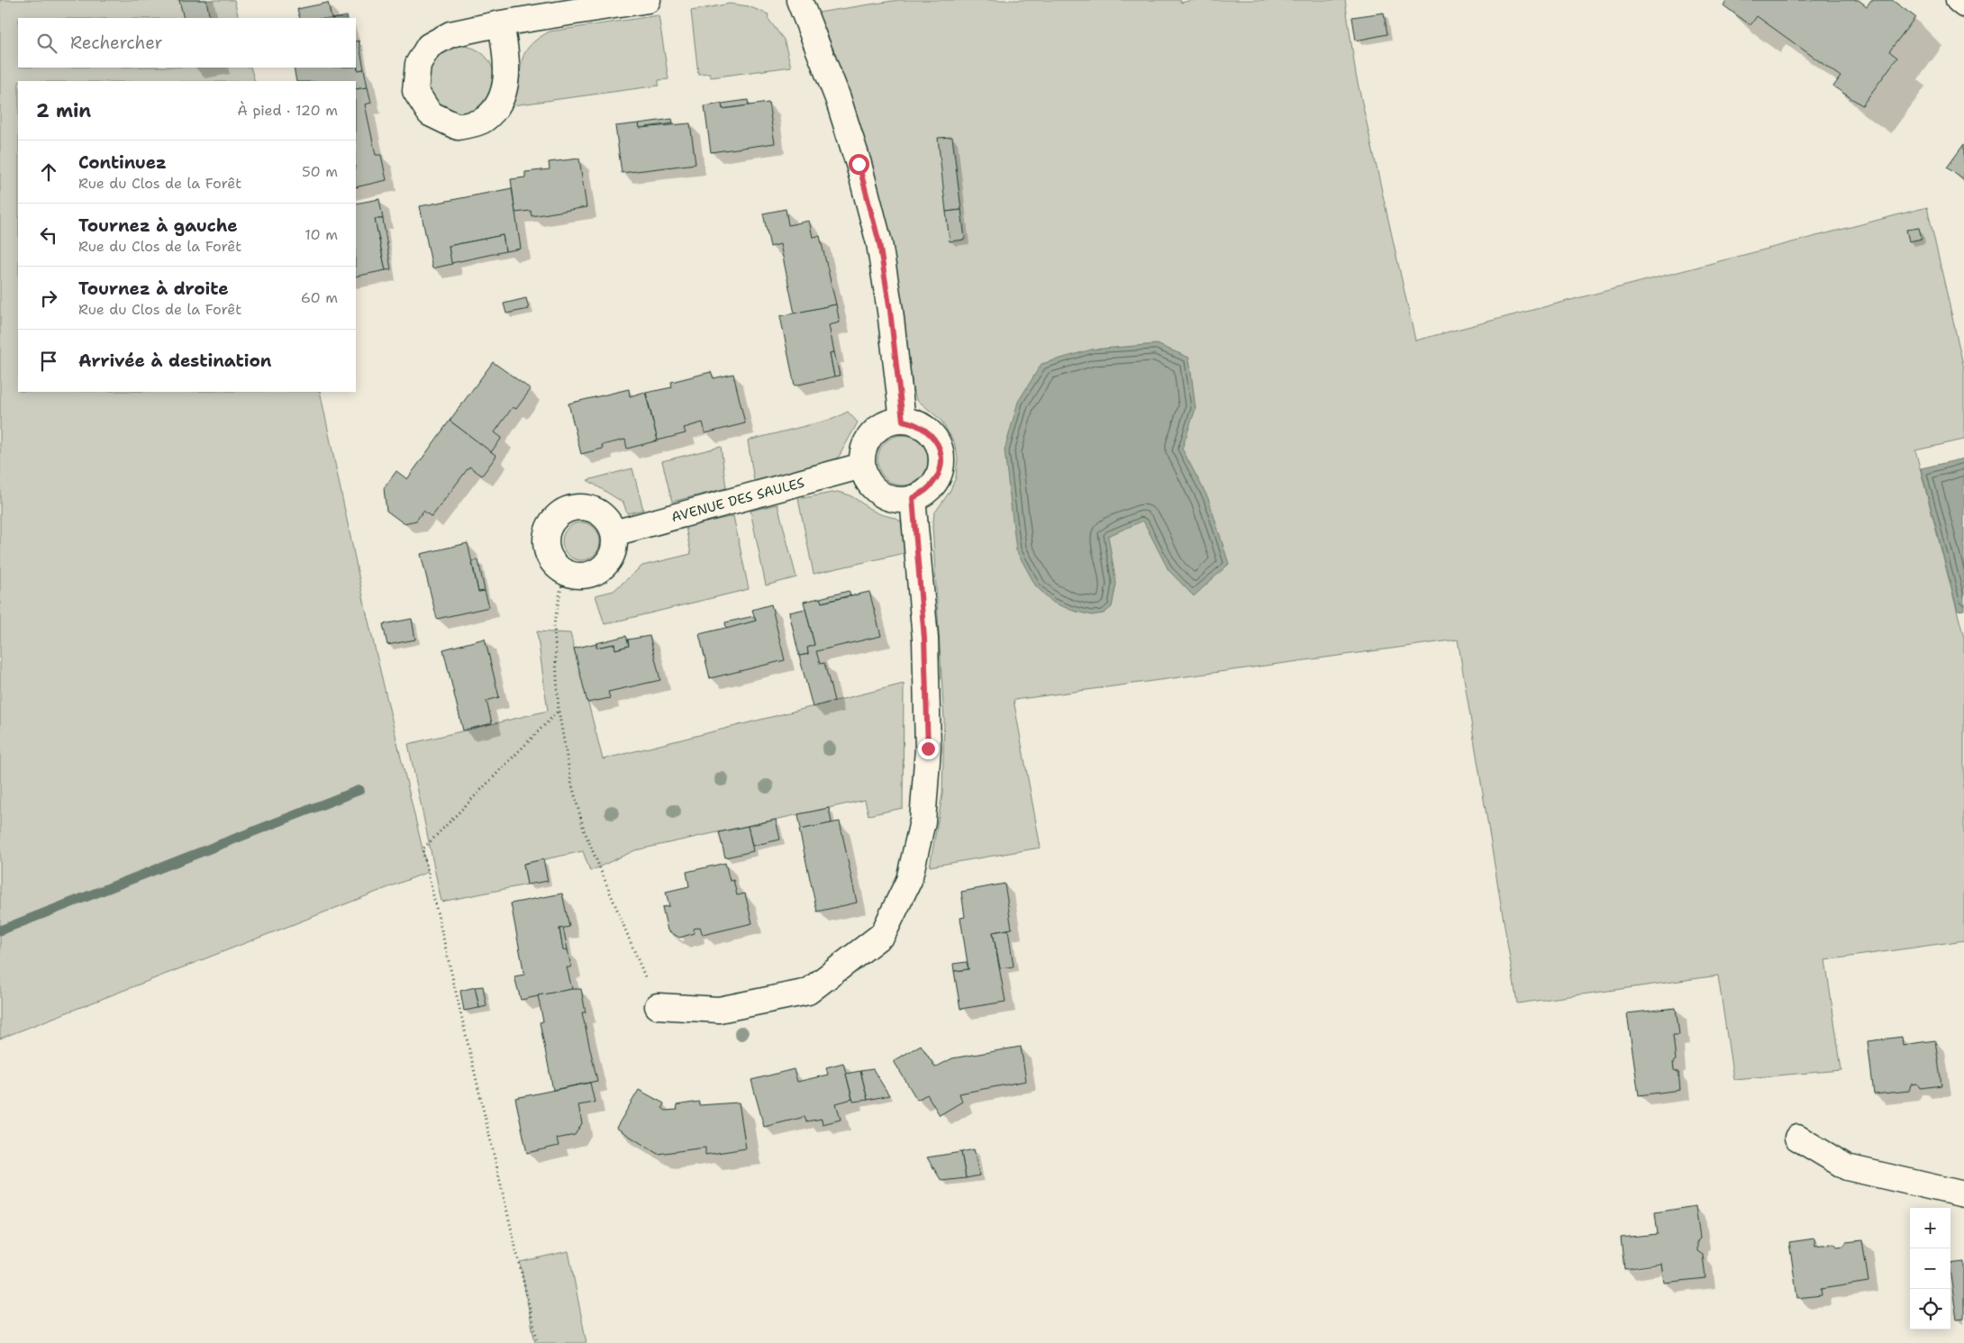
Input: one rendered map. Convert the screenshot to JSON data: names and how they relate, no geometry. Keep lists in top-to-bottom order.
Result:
{
  "streets": {
    "street": ["AVENUE DES SAULES"]
  },
  "page": {
    "search": "Rechercher",
    "heading": ["2 min", "À pied · 120 m"],
    "list": [
      ["Continuez", "Rue du Clos de la Forêt", "50 m"],
      ["Tournez à gauche", "Rue du Clos de la Forêt", "10 m"],
      ["Tournez à droite", "Rue du Clos de la Forêt", "60 m"],
      "Arrivée à destination"
    ],
    "map_buttons": ["+", "−"]
  }
}
